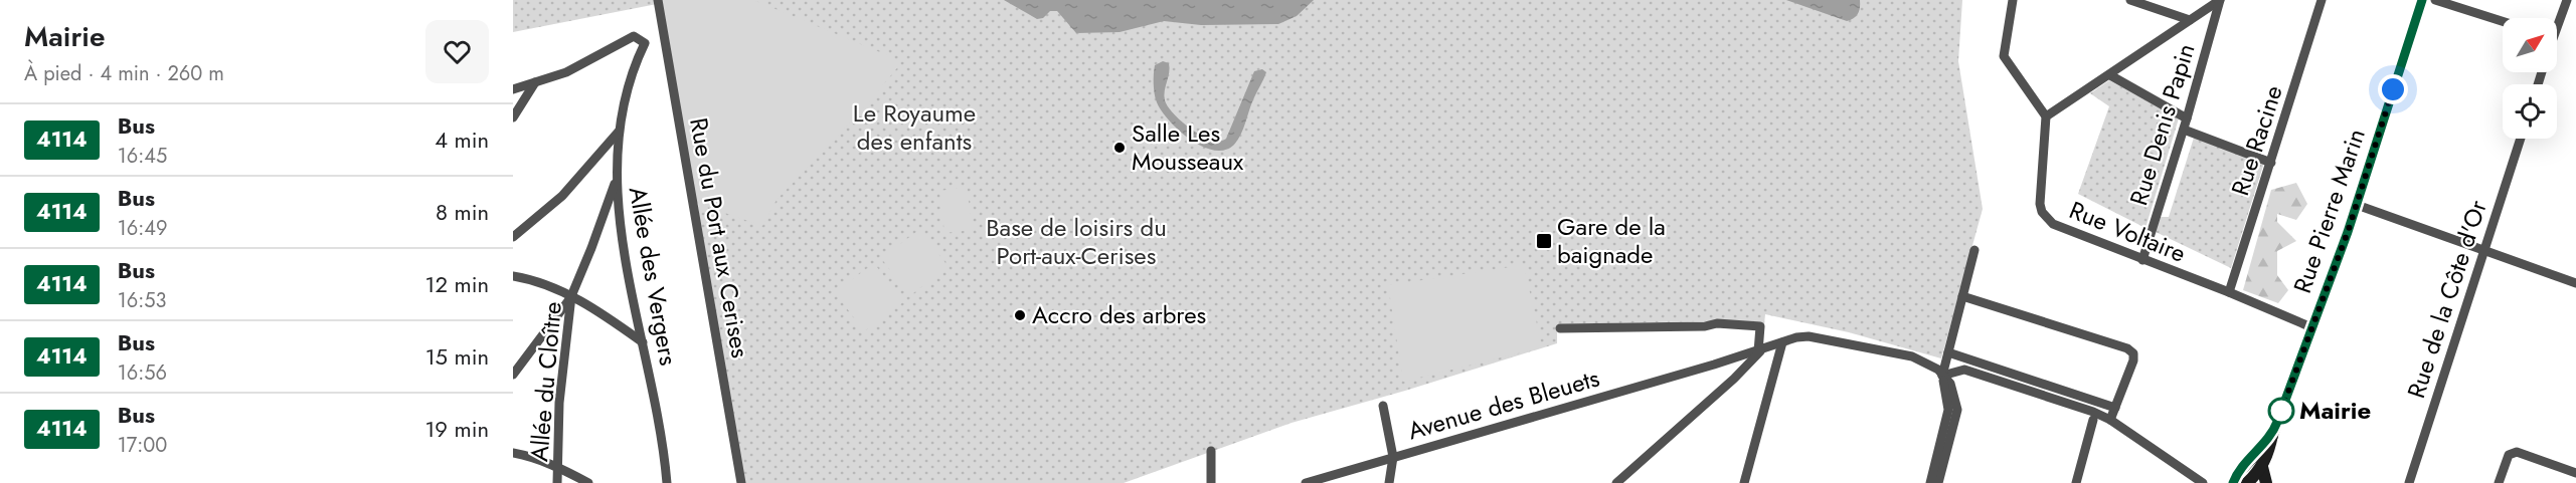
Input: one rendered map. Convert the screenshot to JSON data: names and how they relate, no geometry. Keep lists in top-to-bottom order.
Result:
{
  "streets": {
    "street": [
      "Rue Denis Papin",
      "Rue Racine",
      "Rue Pierre Marin",
      "Rue Voltaire",
      "Rue du Port aux Cerises",
      "Allée des Vergers",
      "Rue de la Côte d'Or",
      "Allée du Cloître",
      "Avenue des Bleuets"
    ]
  },
  "crossings": [
    ["Rue Denis Papin", "Rue Voltaire"],
    ["Rue Racine", "Rue Voltaire"],
    ["Rue Pierre Marin", "Rue Voltaire"],
    ["Allée des Vergers", "Allée du Cloître"]
  ],
  "parks": ["Le Royaume des enfants", "Base de loisirs du Port-aux-Cerises"],
  "places": {
    "other": ["Salle Les Mousseaux", "Accro des arbres", "Mairie"],
    "transit": ["Gare de la baignade"]
  },
  "lines": ["bus line 4114"],
  "north": "top right",
  "page": {
    "heading": ["Mairie", "À pied · 4 min · 260 m"],
    "list": [
      {
        "mark": "4114",
        "name": "Bus",
        "note": "16:45",
        "value": "4 min"
      },
      {
        "mark": "4114",
        "name": "Bus",
        "note": "16:49",
        "value": "8 min"
      },
      {
        "mark": "4114",
        "name": "Bus",
        "note": "16:53",
        "value": "12 min"
      },
      {
        "mark": "4114",
        "name": "Bus",
        "note": "16:56",
        "value": "15 min"
      },
      {
        "mark": "4114",
        "name": "Bus",
        "note": "17:00",
        "value": "19 min"
      }
    ]
  }
}
